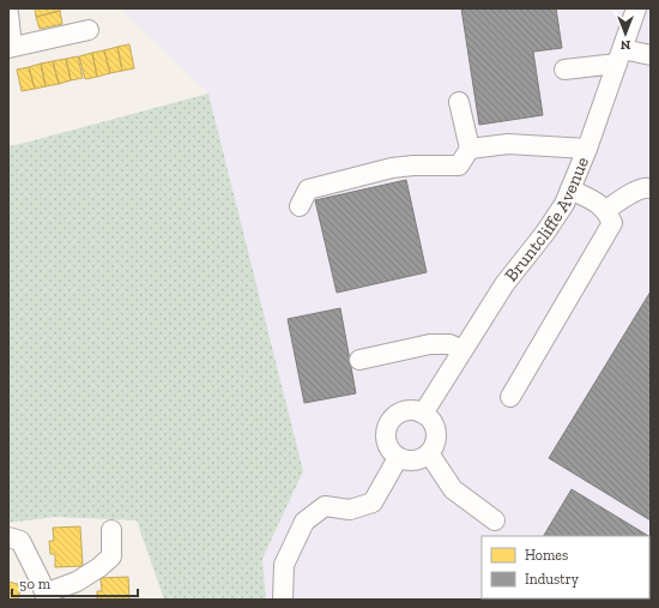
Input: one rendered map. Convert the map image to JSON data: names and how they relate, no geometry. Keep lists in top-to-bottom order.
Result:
{
  "streets": {
    "street": ["Bruntcliffe Avenue"]
  },
  "legend": ["Homes", "Industry"],
  "scale_bar": "50 m",
  "north": "bottom"
}
